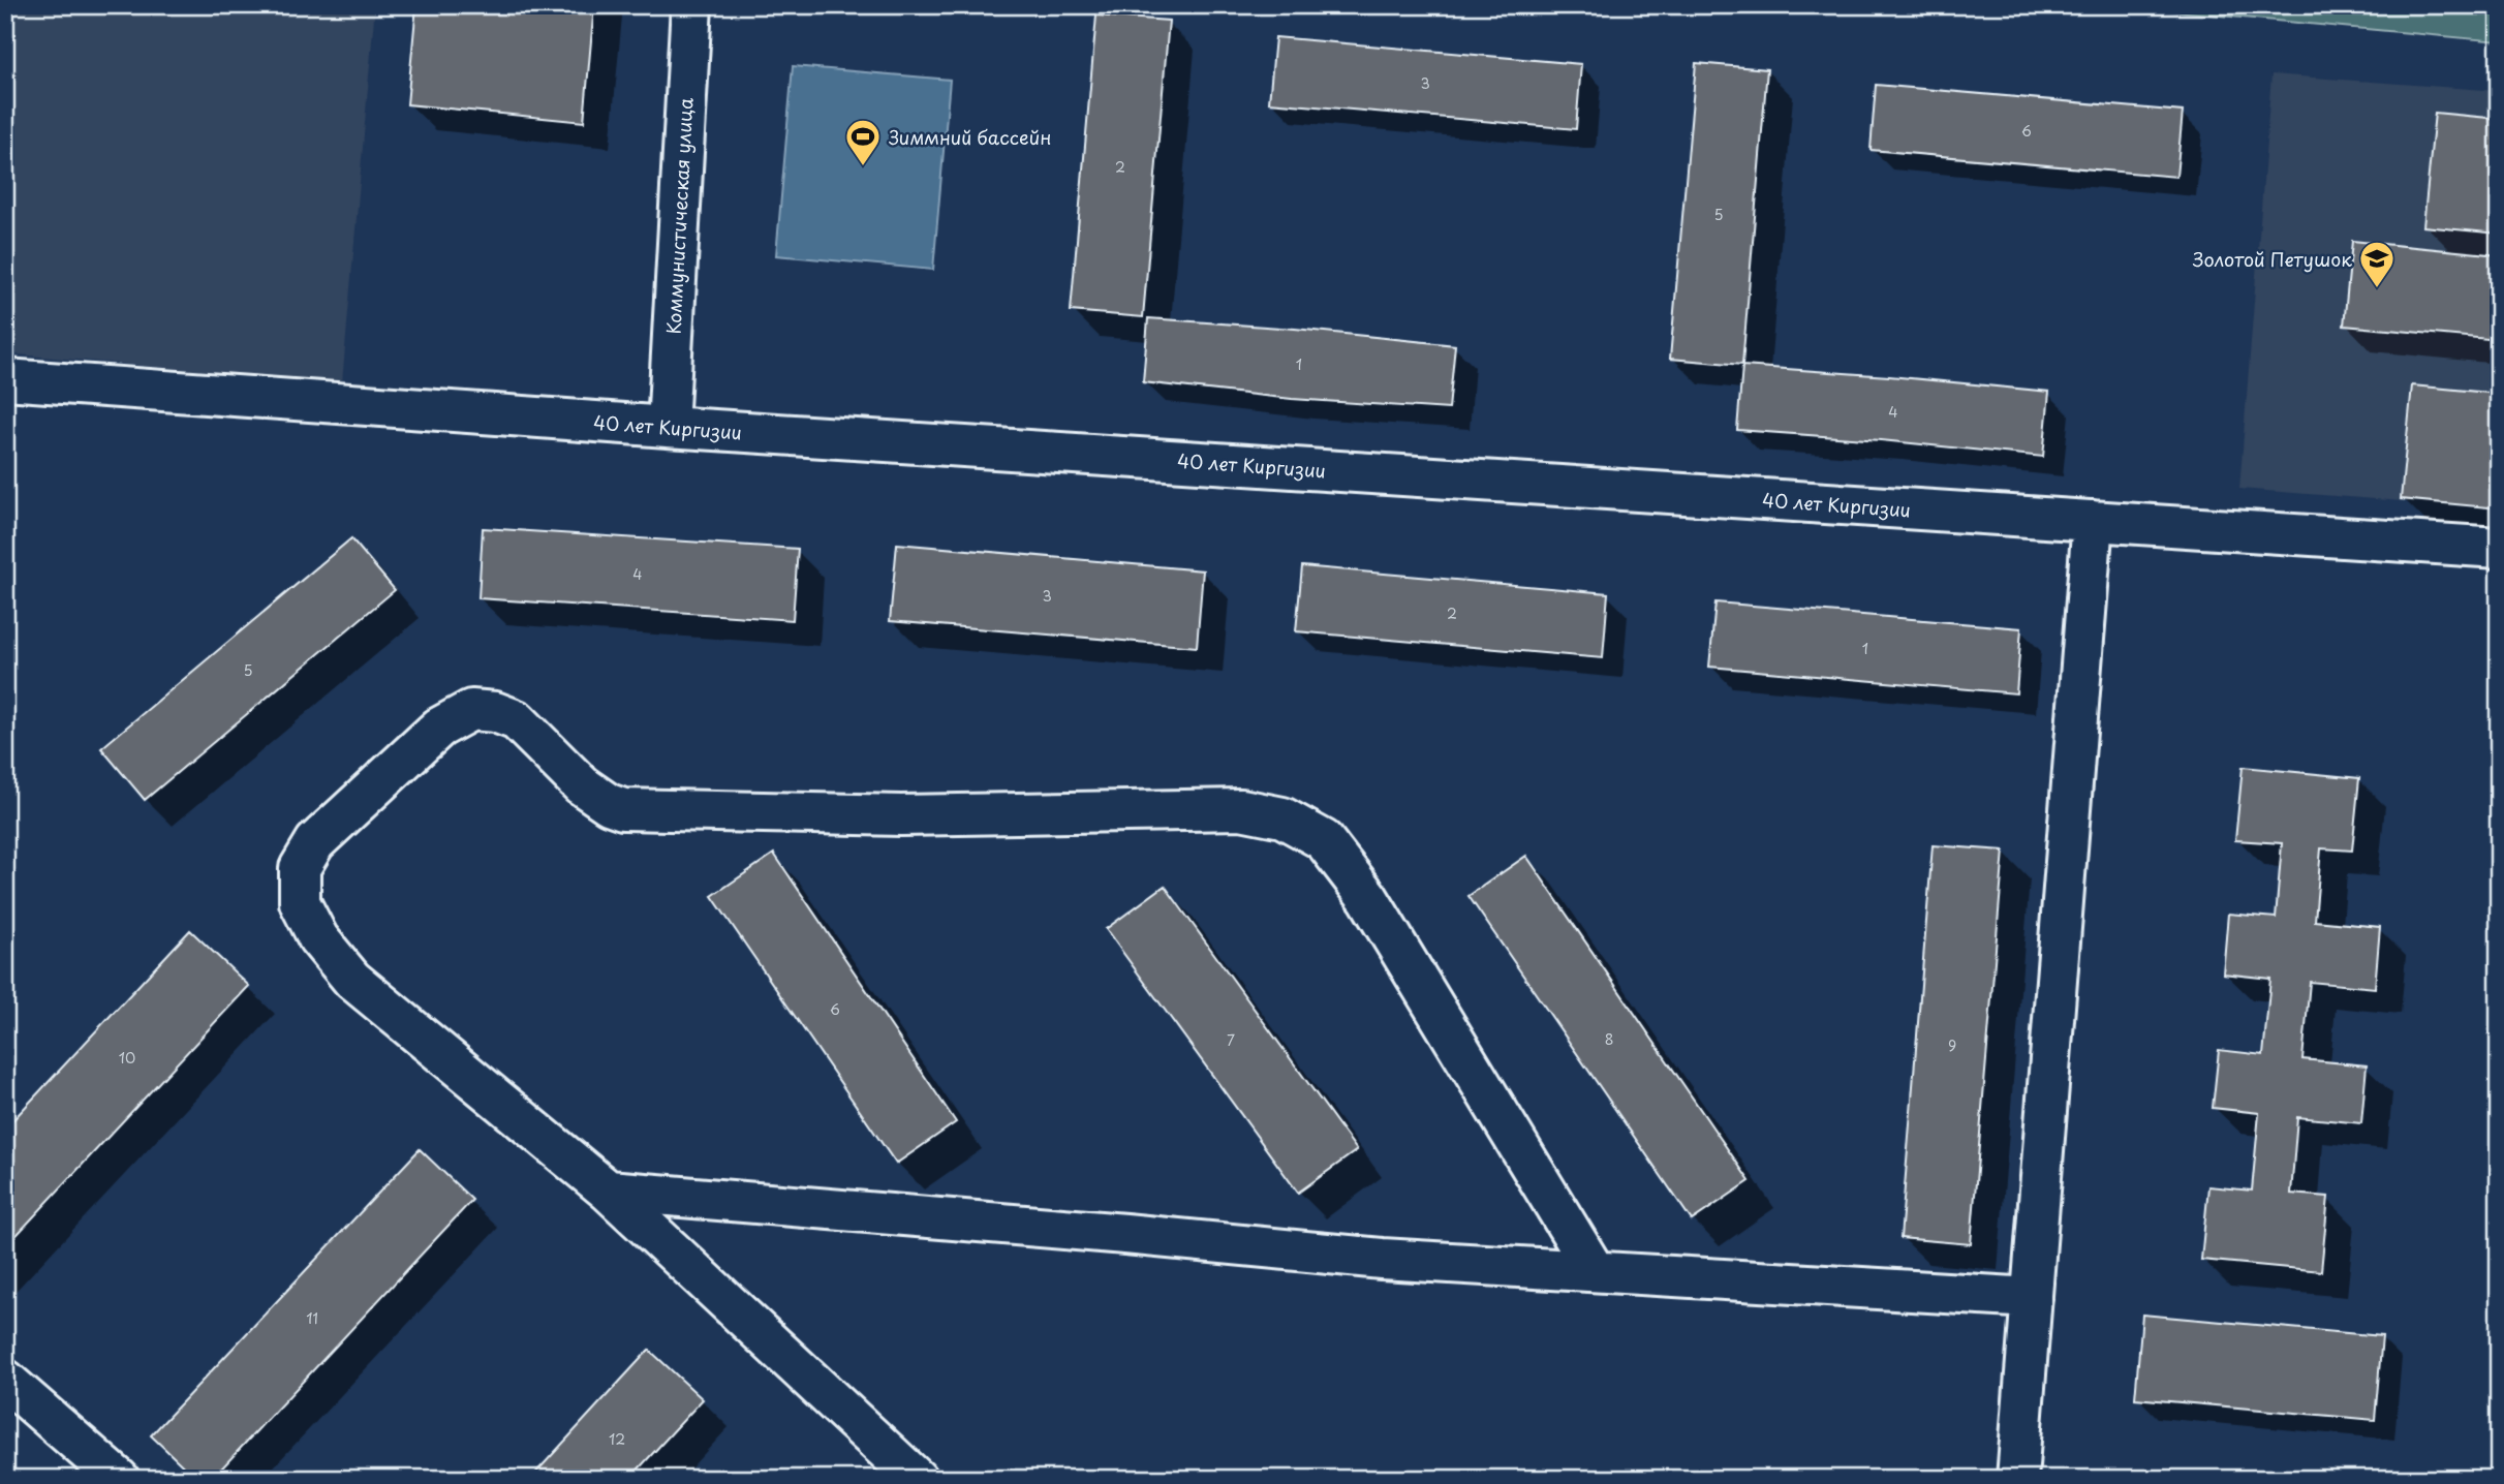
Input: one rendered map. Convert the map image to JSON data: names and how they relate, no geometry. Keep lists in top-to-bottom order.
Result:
{
  "streets": {
    "street": ["Коммунистическая улица", "40 лет Киргизии"]
  },
  "crossings": [
    ["Коммунистическая улица", "40 лет Киргизии"]
  ],
  "places": {
    "sports": ["Зиммний бассейн"],
    "school or university": ["Золотой Петушок"]
  },
  "house_numbers": [
    "3",
    "6",
    "2",
    "5",
    "1",
    "4",
    "4",
    "3",
    "2",
    "1",
    "5",
    "6",
    "8",
    "7",
    "9",
    "10",
    "11",
    "12"
  ]
}
